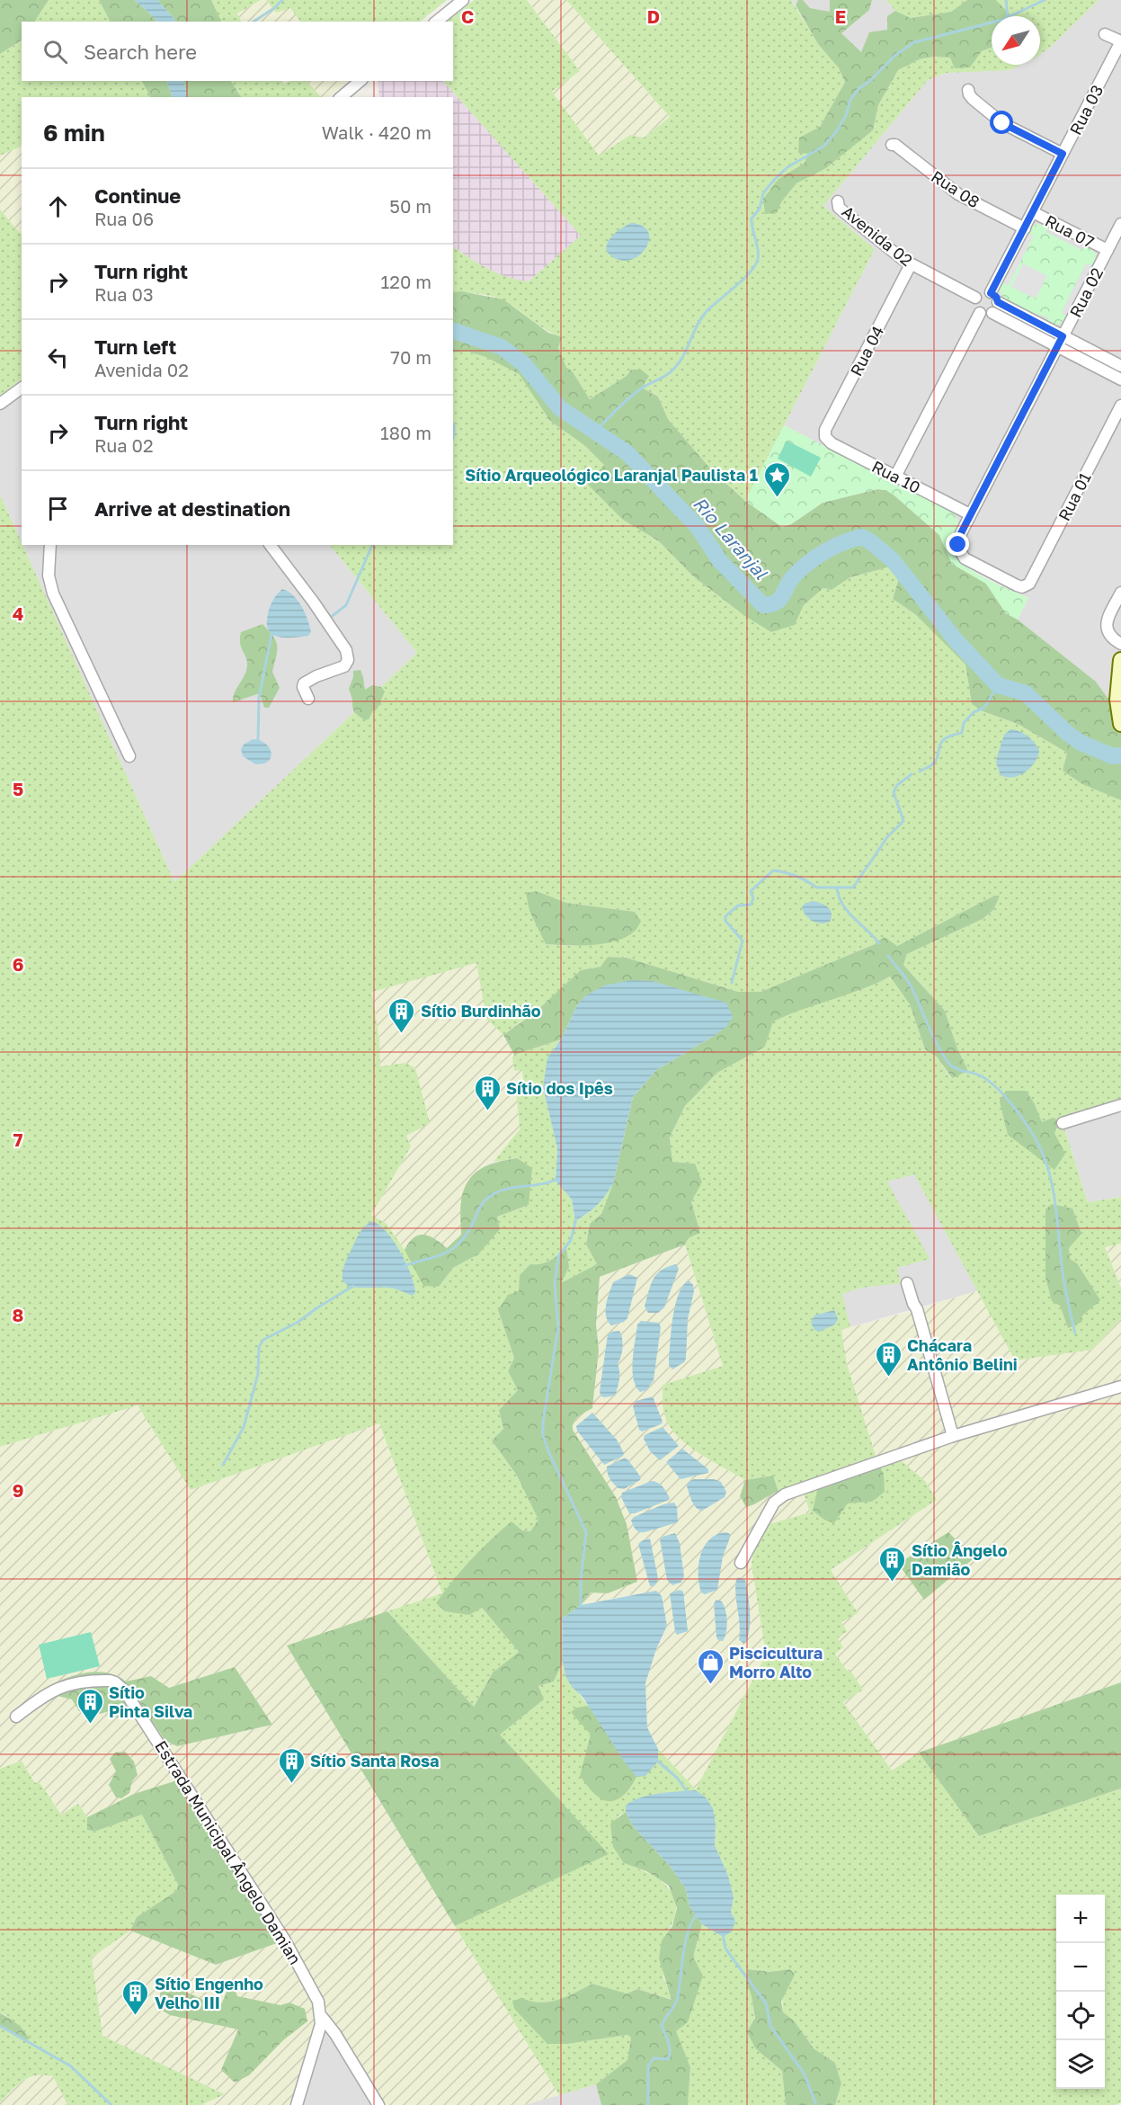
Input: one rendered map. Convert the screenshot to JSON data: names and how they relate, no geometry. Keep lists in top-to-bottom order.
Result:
{
  "streets": {
    "street": [
      "Rua 03",
      "Rua 08",
      "Rua 07",
      "Avenida 02",
      "Rua 02",
      "Rua 04",
      "Rua 10",
      "Rua 01",
      "Estrada Municipal Ângelo Damian"
    ]
  },
  "crossings": [
    ["Rua 03", "Rua 08"],
    ["Rua 03", "Rua 07"],
    ["Rua 03", "Avenida 02"],
    ["Rua 07", "Rua 02"],
    ["Avenida 02", "Rua 04"],
    ["Rua 02", "Rua 10"],
    ["Rua 02", "Rua 01"],
    ["Rua 04", "Rua 10"]
  ],
  "water": ["Rio Laranjal"],
  "places": {
    "place": ["Sítio Arqueológico Laranjal Paulista 1"],
    "building": [
      "Sítio Burdinhão",
      "Sítio dos Ipês",
      "Chácara Antônio Belini",
      "Sítio Ângelo Damião",
      "Sítio Pinta Silva",
      "Sítio Santa Rosa",
      "Sítio Engenho Velho III"
    ],
    "shop": ["Piscicultura Morro Alto"]
  },
  "north": "bottom left",
  "page": {
    "search": "Search here",
    "heading": ["6 min", "Walk · 420 m"],
    "list": [
      ["Continue", "Rua 06", "50 m"],
      ["Turn right", "Rua 03", "120 m"],
      ["Turn left", "Avenida 02", "70 m"],
      ["Turn right", "Rua 02", "180 m"],
      "Arrive at destination"
    ],
    "map_buttons": ["+", "−"]
  },
  "grid": {
    "columns": ["C", "D", "E"],
    "rows": [
      "4",
      "5",
      "6",
      "7",
      "8",
      "9"
    ]
  }
}
